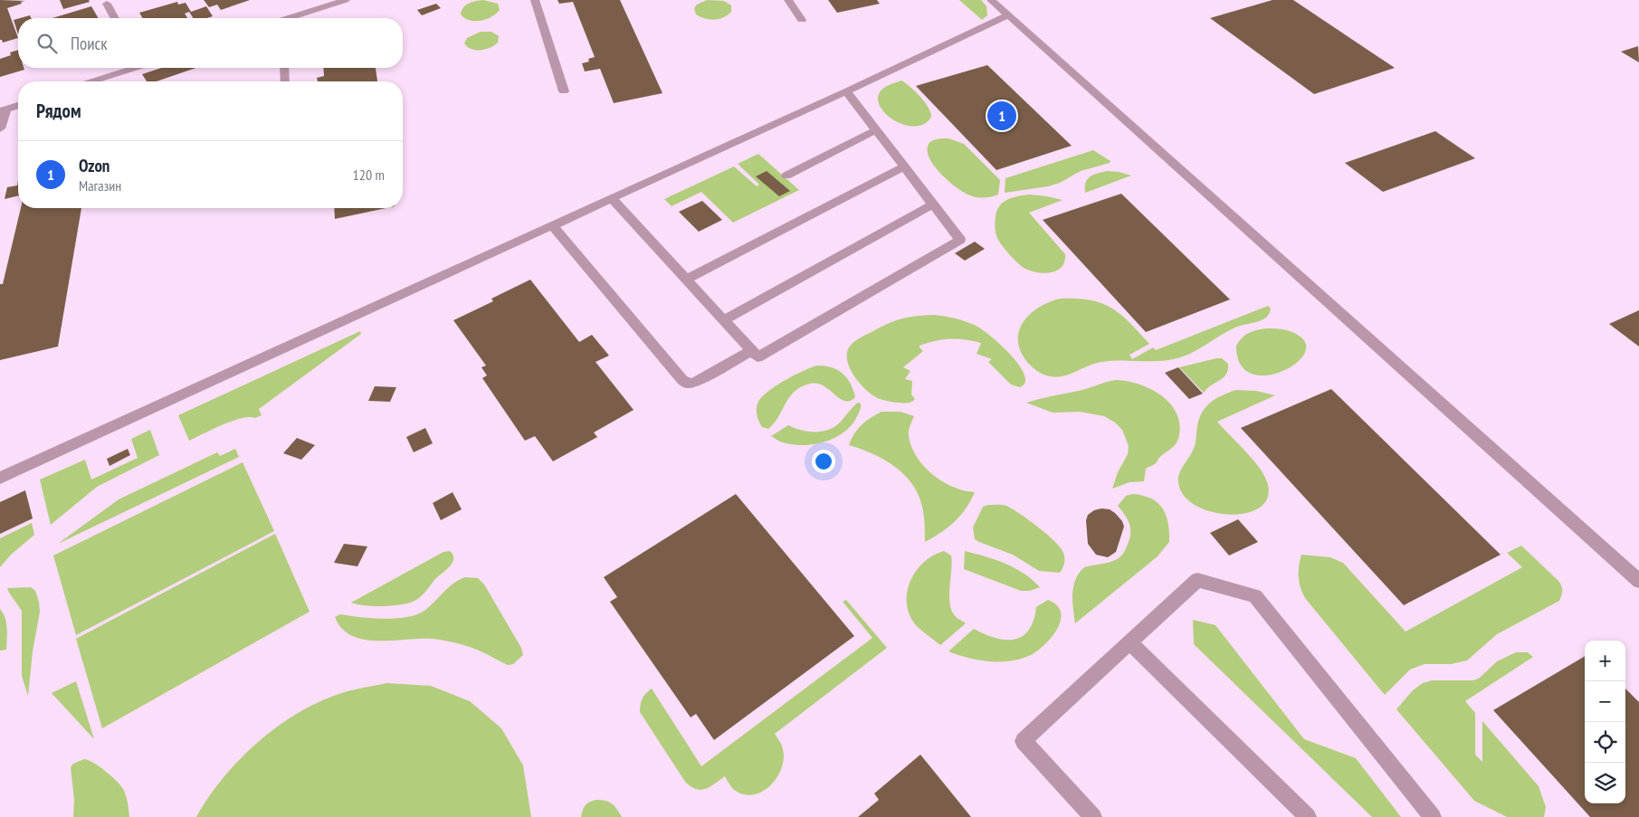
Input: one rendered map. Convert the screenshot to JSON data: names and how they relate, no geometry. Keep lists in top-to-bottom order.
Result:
{
  "page": {
    "search": "Поиск",
    "heading": "Рядом",
    "pins": "1",
    "list": [
      {
        "mark": "1",
        "name": "Ozon",
        "note": "Магазин",
        "value": "120 m"
      }
    ],
    "map_buttons": ["+", "−"]
  }
}
